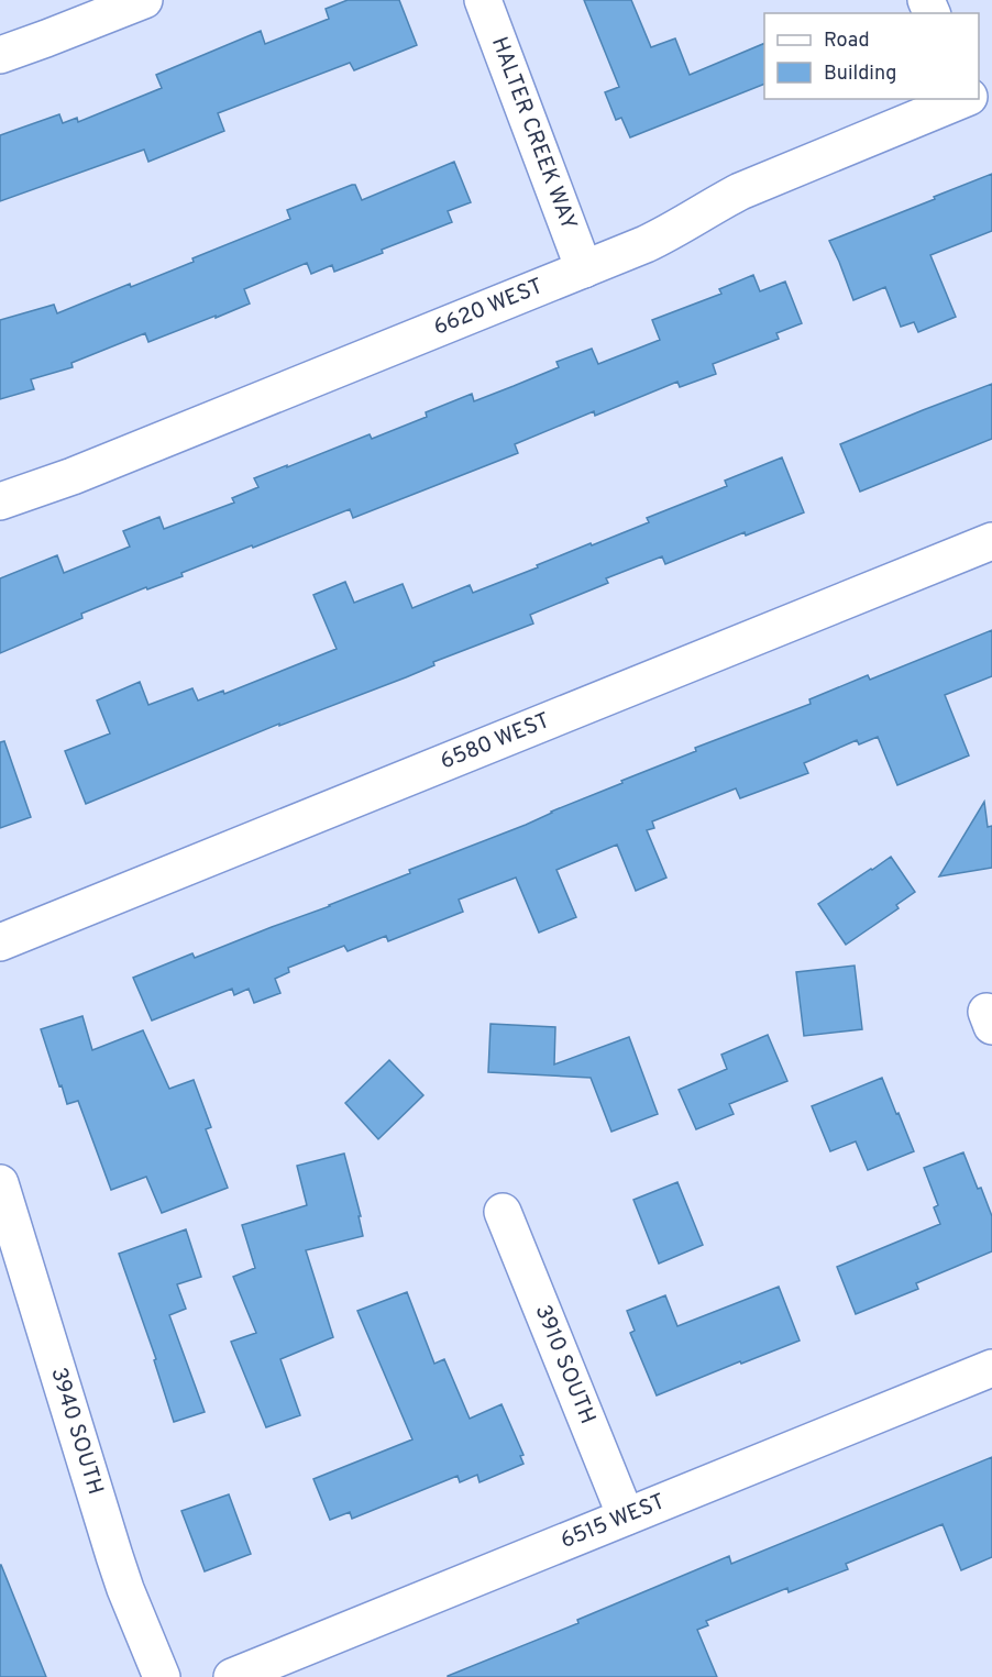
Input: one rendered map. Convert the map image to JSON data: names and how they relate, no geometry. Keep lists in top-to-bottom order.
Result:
{
  "streets": {
    "street": [
      "HALTER CREEK WAY",
      "6620 WEST",
      "6580 WEST",
      "3910 SOUTH",
      "3940 SOUTH",
      "6515 WEST"
    ]
  },
  "crossings": [
    ["HALTER CREEK WAY", "6620 WEST"],
    ["3910 SOUTH", "6515 WEST"]
  ],
  "legend": ["Road", "Building"]
}
